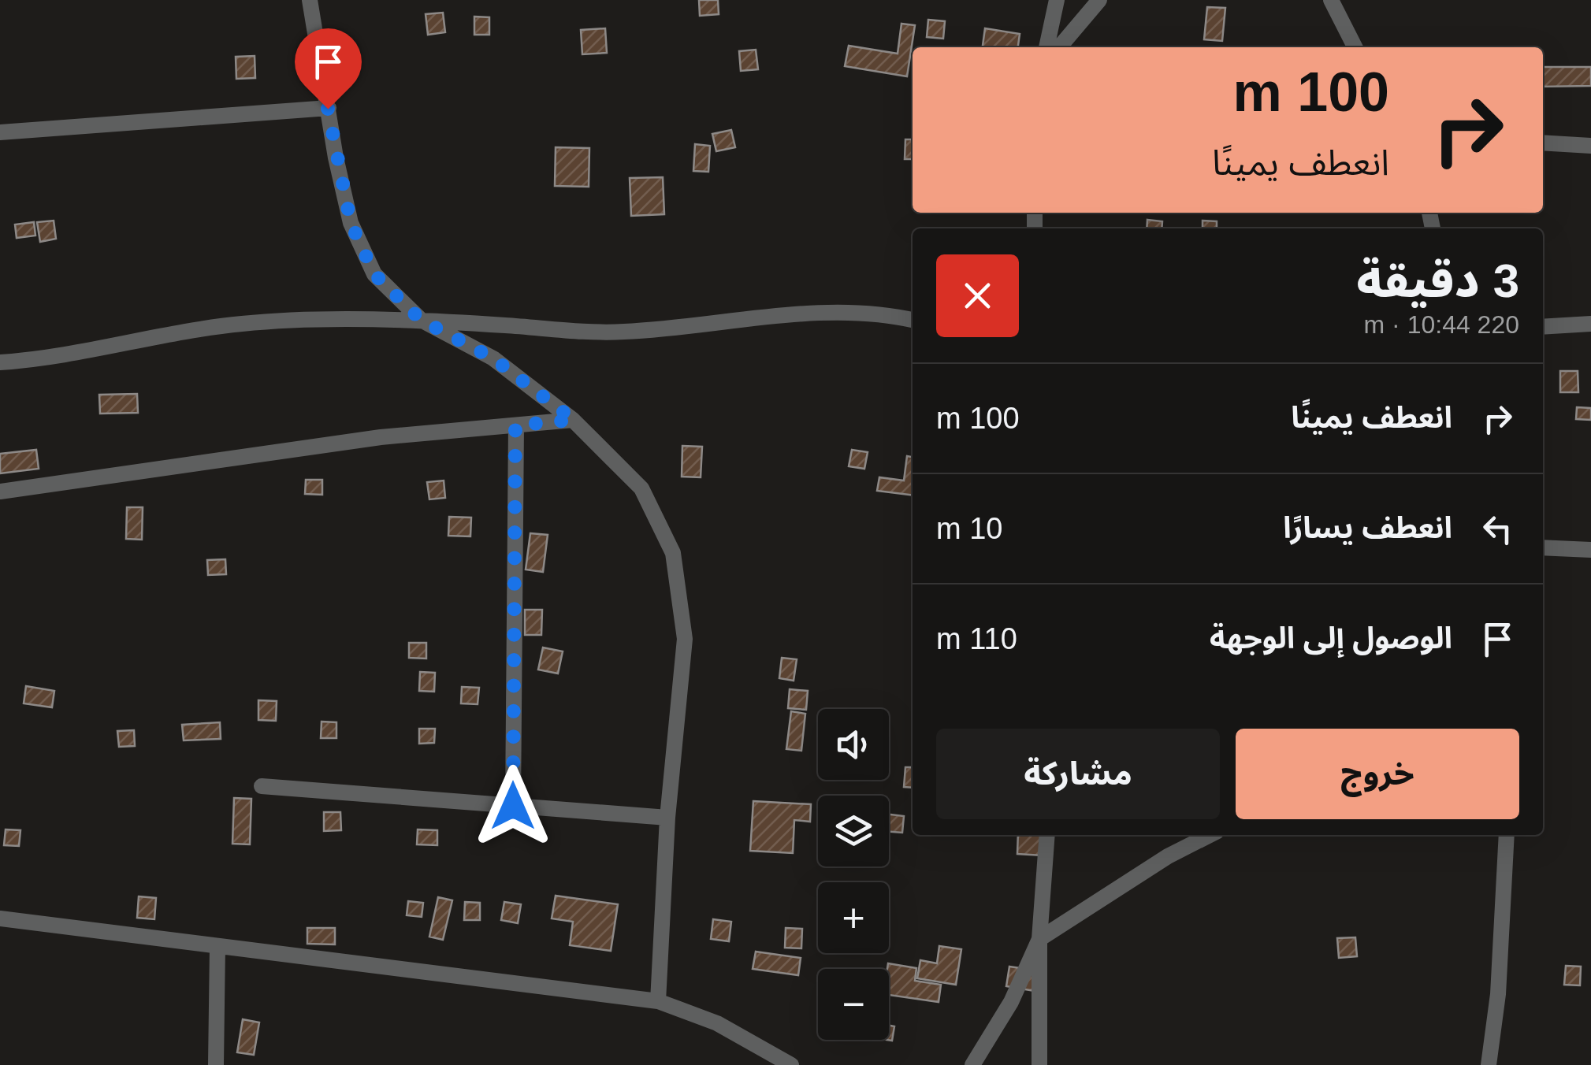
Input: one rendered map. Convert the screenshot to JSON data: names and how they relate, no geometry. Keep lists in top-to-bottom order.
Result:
{
  "page": {
    "turn": ["100 m", "انعطف يمينًا"],
    "heading": ["3 دقيقة", "220 m · 10:44"],
    "list": [
      {
        "name": "انعطف يمينًا",
        "value": "100 m"
      },
      {
        "name": "انعطف يسارًا",
        "value": "10 m"
      },
      {
        "name": "الوصول إلى الوجهة",
        "value": "110 m"
      }
    ],
    "map_buttons": ["+", "−"],
    "buttons": ["خروج", "مشاركة"]
  }
}
